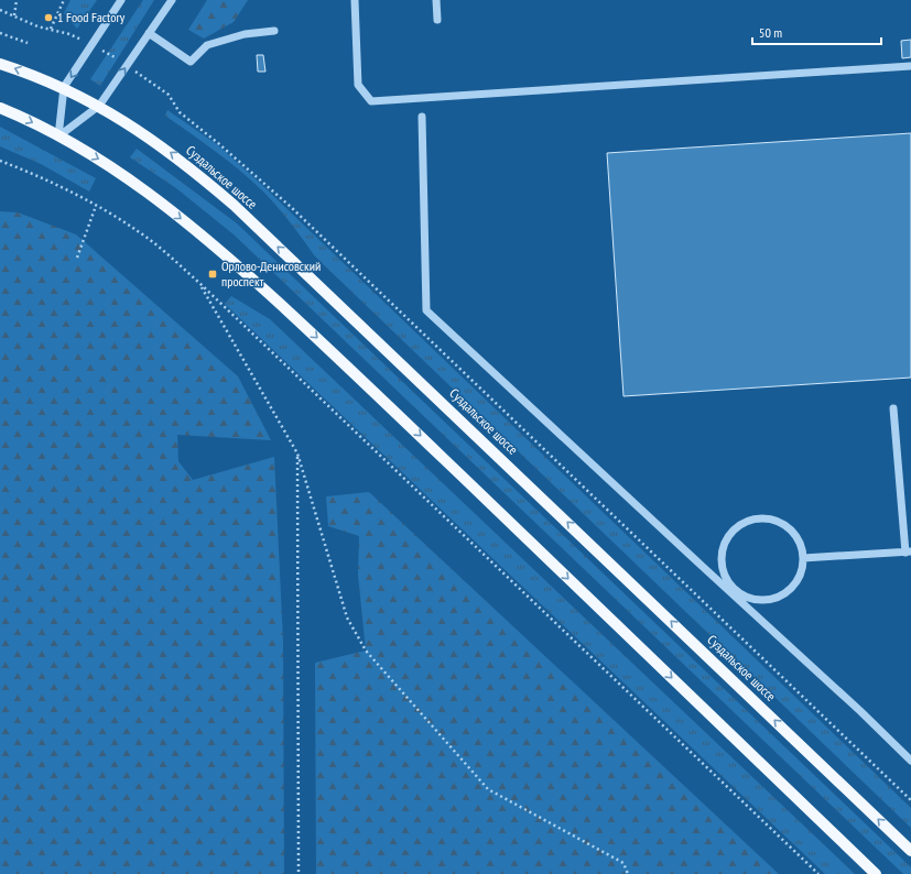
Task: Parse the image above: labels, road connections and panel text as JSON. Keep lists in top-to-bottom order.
{
  "streets": {
    "main road": ["Суздальское шоссе"]
  },
  "places": {
    "other": ["1 Food Factory"],
    "transit": ["Орлово-Денисовский проспект"]
  },
  "scale_bar": "50 m"
}
